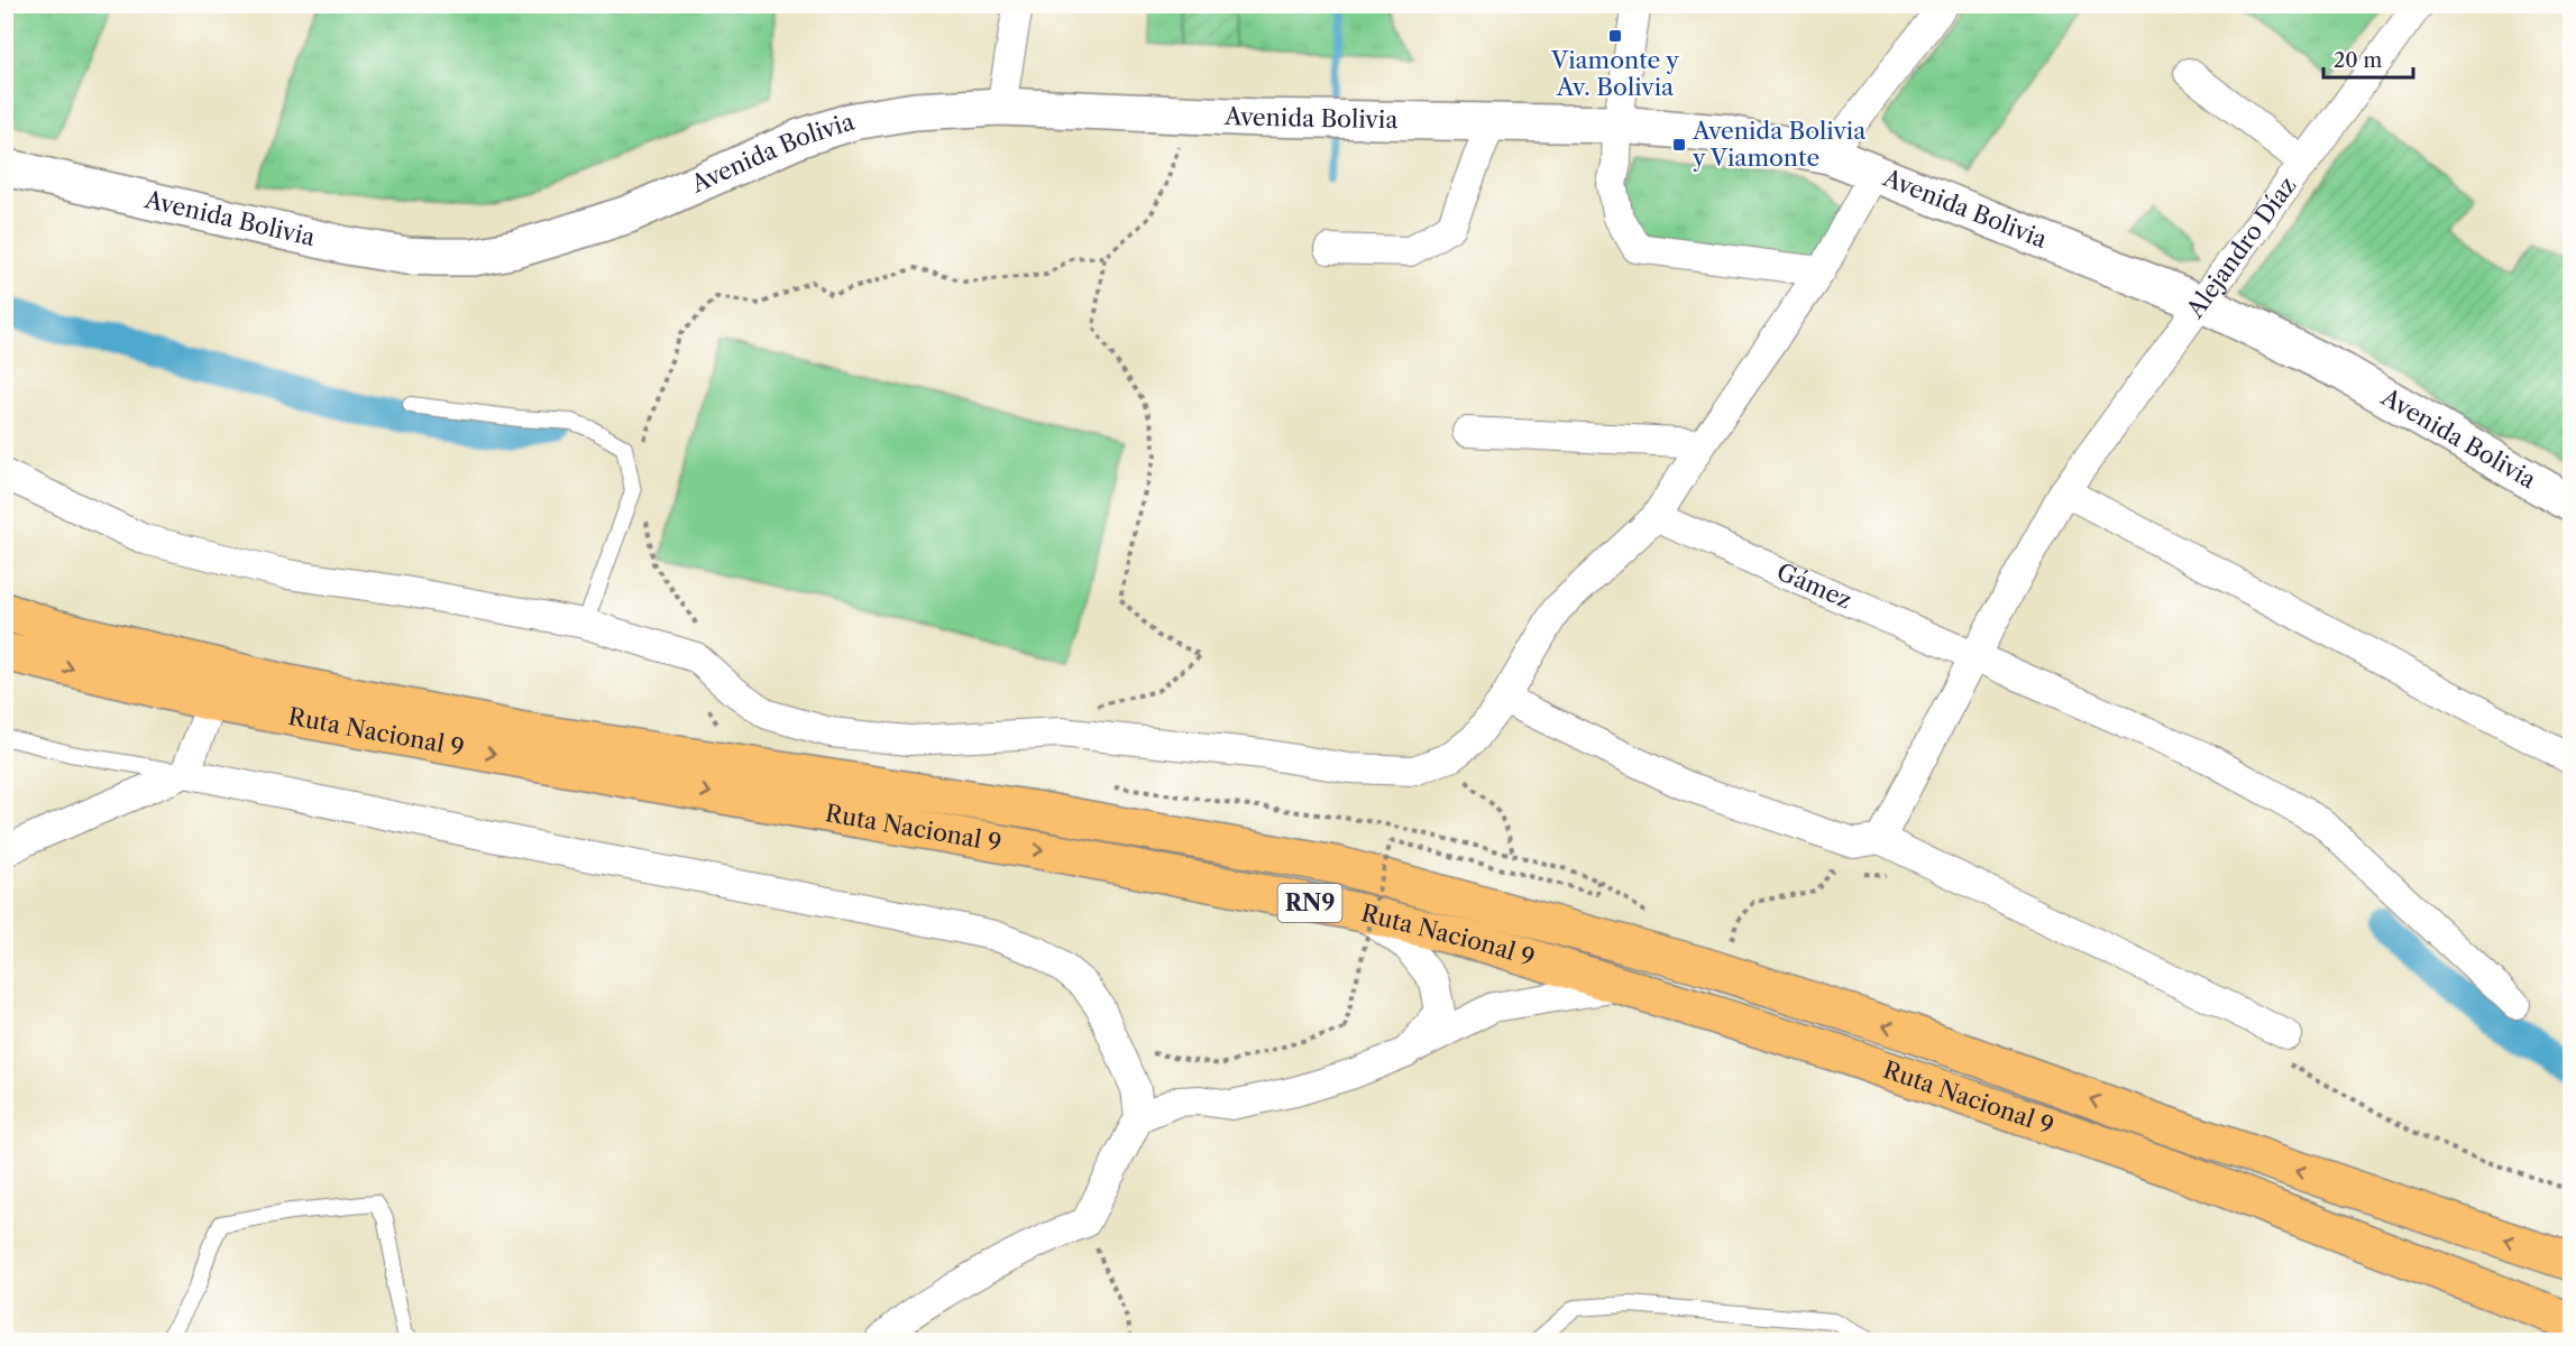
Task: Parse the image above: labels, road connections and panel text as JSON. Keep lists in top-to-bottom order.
{
  "streets": {
    "highway": ["Ruta Nacional 9", "RN9"],
    "street": ["Avenida Bolivia", "Alejandro Díaz", "Gámez"]
  },
  "crossings": [
    ["Avenida Bolivia", "Alejandro Díaz"],
    ["Alejandro Díaz", "Gámez"]
  ],
  "places": {
    "transit": ["Viamonte y Av. Bolivia", "Avenida Bolivia y Viamonte"]
  },
  "scale_bar": "20 m"
}
